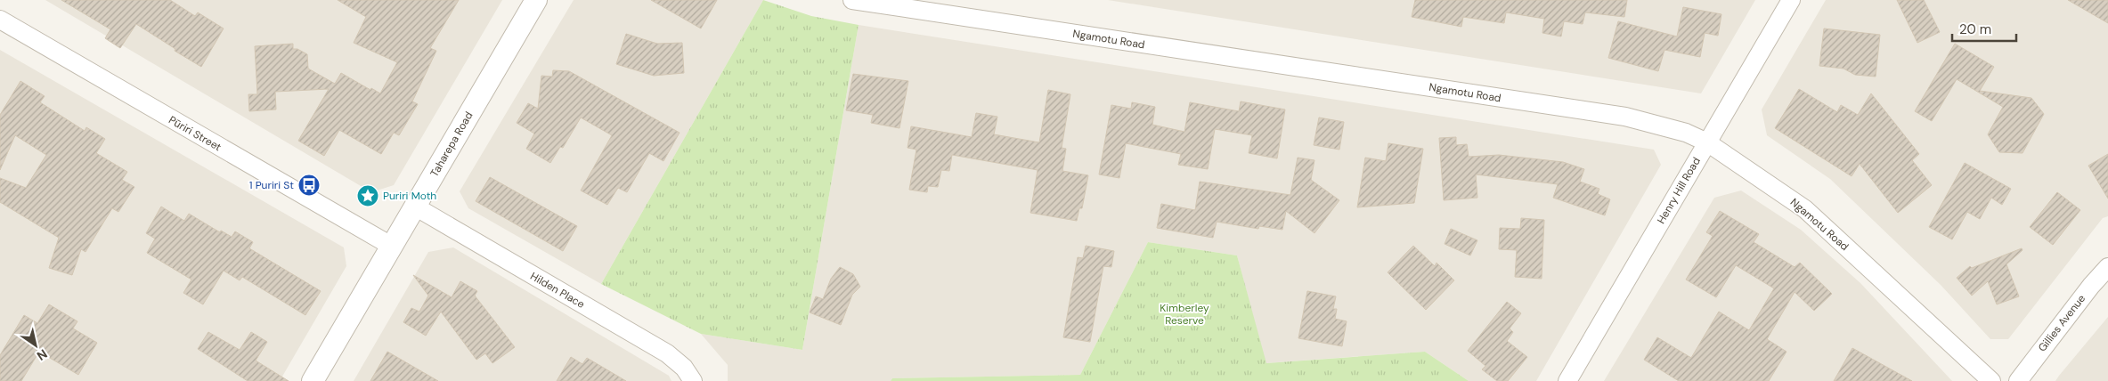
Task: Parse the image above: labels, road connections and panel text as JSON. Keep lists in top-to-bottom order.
{
  "streets": {
    "street": [
      "Ngamotu Road",
      "Pūriri Street",
      "Taharepa Road",
      "Henry Hill Road",
      "Hilden Place",
      "Gillies Avenue"
    ]
  },
  "crossings": [
    ["Ngamotu Road", "Henry Hill Road"],
    ["Pūriri Street", "Taharepa Road"],
    ["Taharepa Road", "Hilden Place"]
  ],
  "parks": ["Kimberley Reserve"],
  "places": {
    "bus stop": ["1 Puriri St"],
    "place": ["Puriri Moth"]
  },
  "scale_bar": "20 m",
  "north": "bottom right"
}
